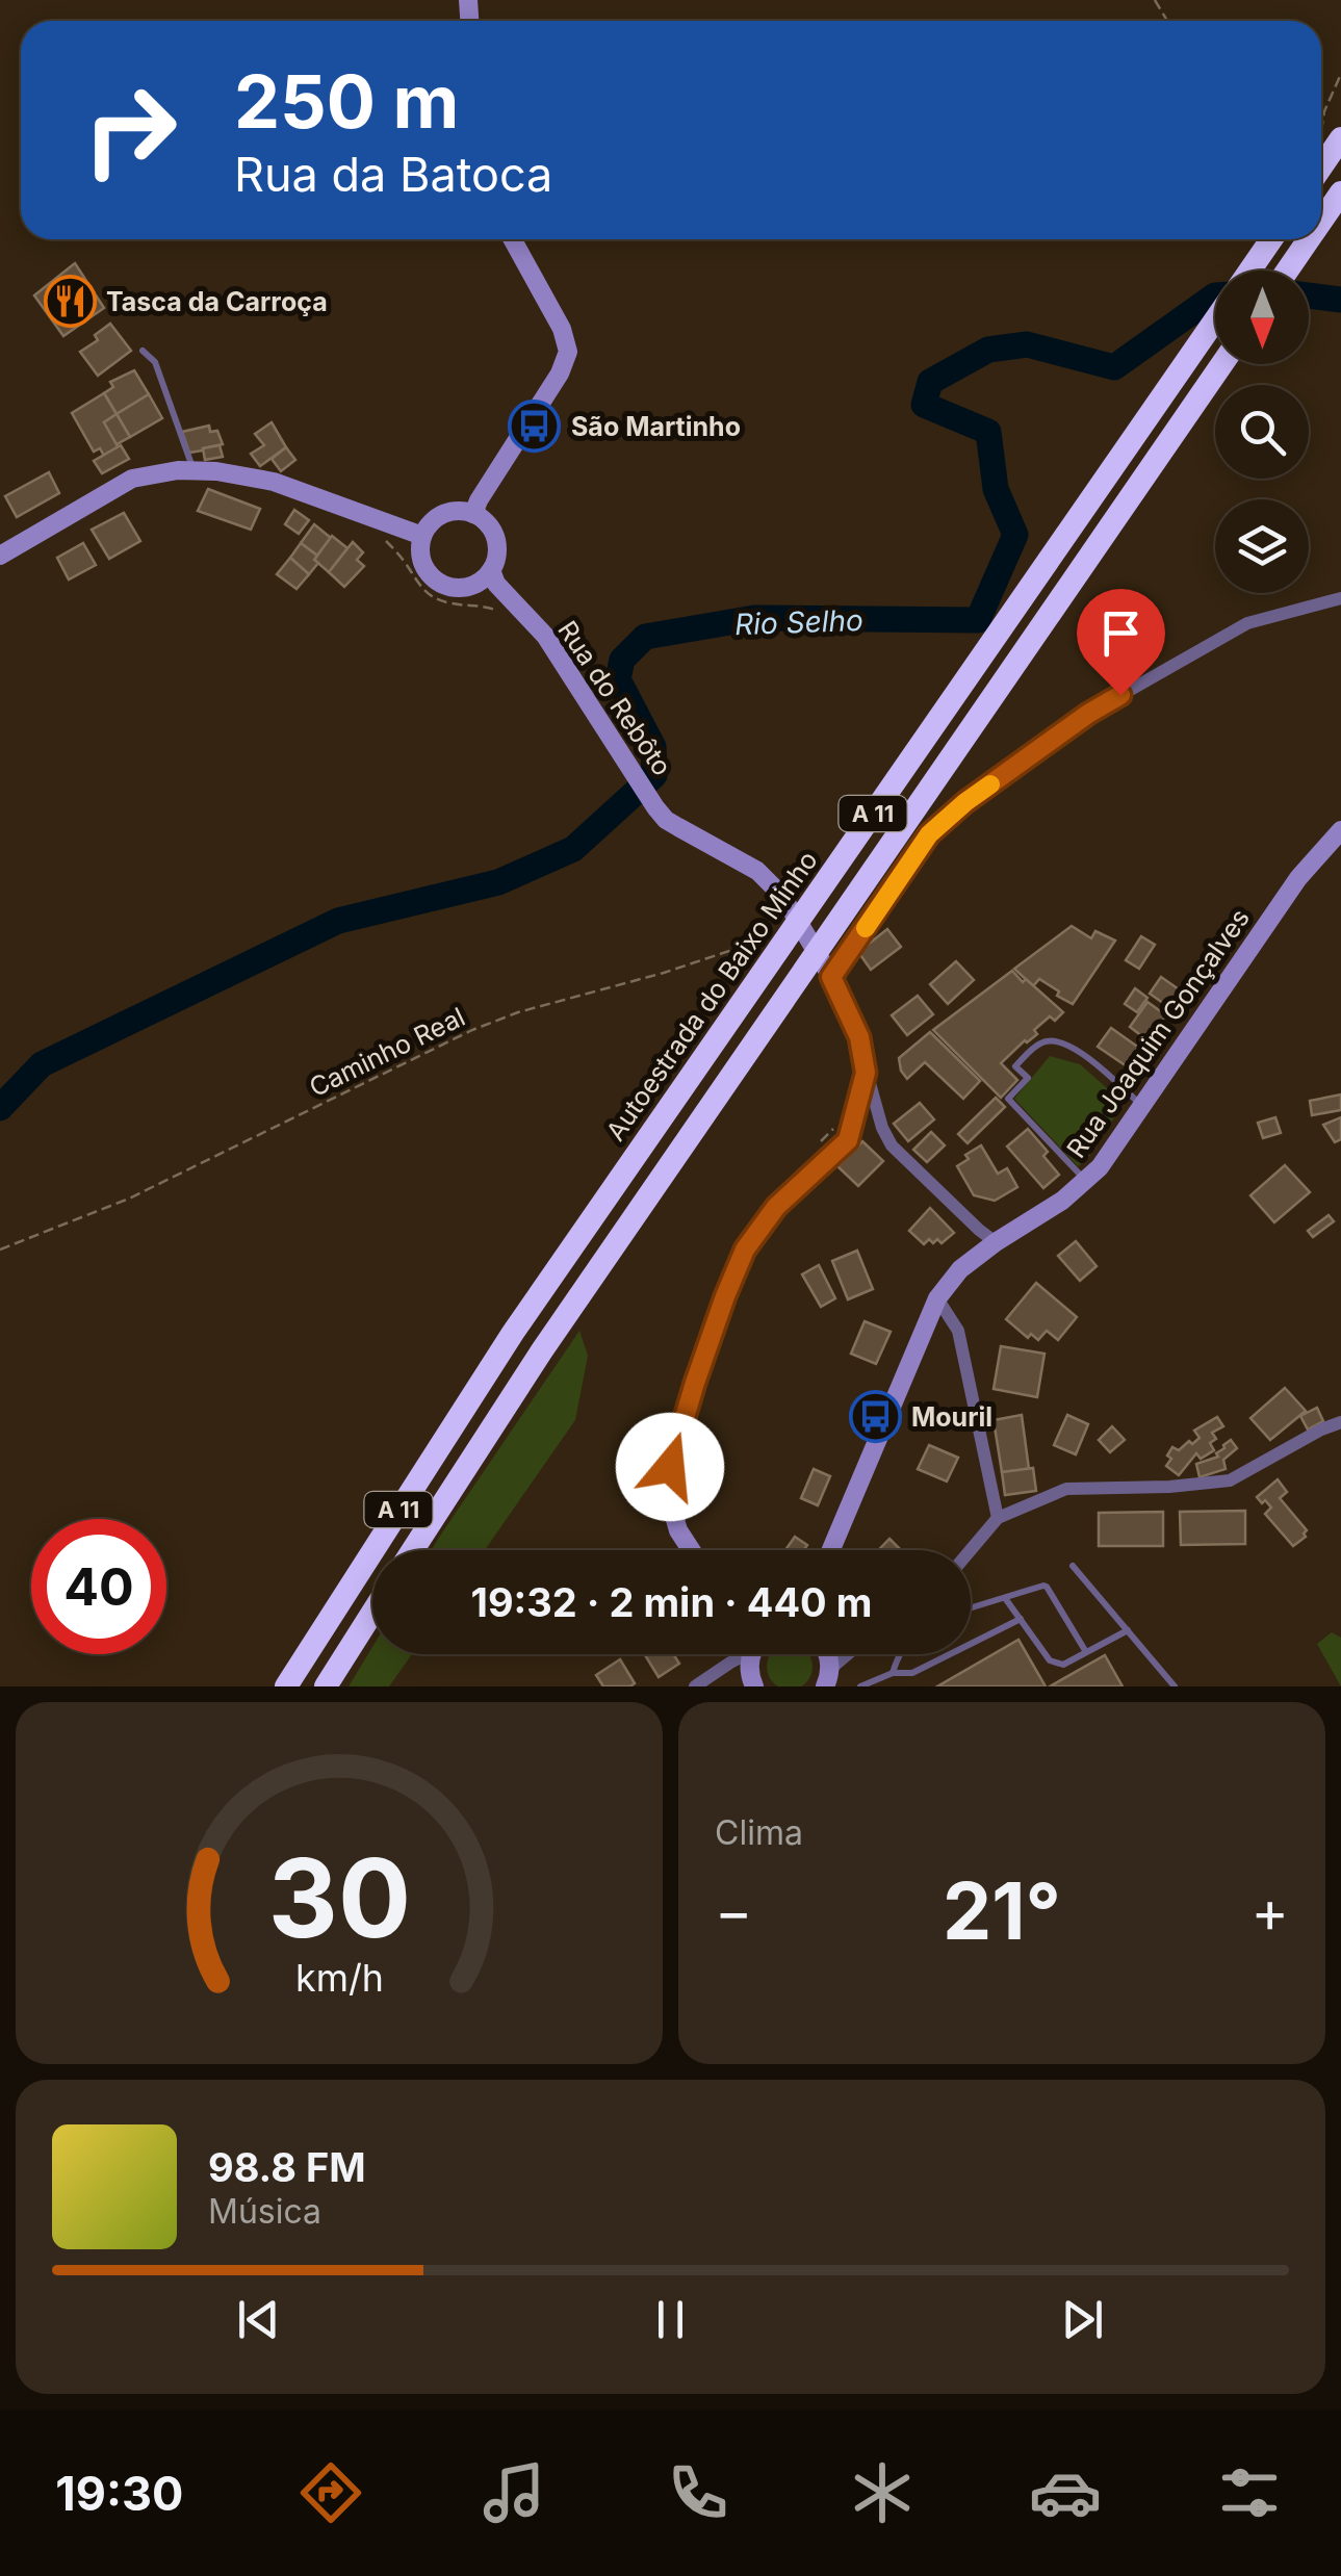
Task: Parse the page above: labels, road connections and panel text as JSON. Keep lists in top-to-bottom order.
{
  "streets": {
    "highway": ["A 11", "Autoestrada do Baixo Minho"],
    "street": ["Rua do Rebôto", "Rua Joaquim Gonçalves"],
    "path": ["Caminho Real"]
  },
  "crossings": [
    ["Rua do Rebôto", "Caminho Real"]
  ],
  "water": ["Rio Selho"],
  "places": {
    "restaurant": ["Tasca da Carroça"],
    "bus stop": ["São Martinho", "Mouril"]
  },
  "north": "bottom",
  "page": {
    "turn": ["250 m", "Rua da Batoca"],
    "limit": "40",
    "trip": "19:32 · 2 min · 440 m",
    "tile": "Clima",
    "heat": ["−", "21°", "+"],
    "song": ["98.8 FM", "Música"],
    "tabs": "19:30",
    "gauge": ["30", "km/h"]
  }
}
